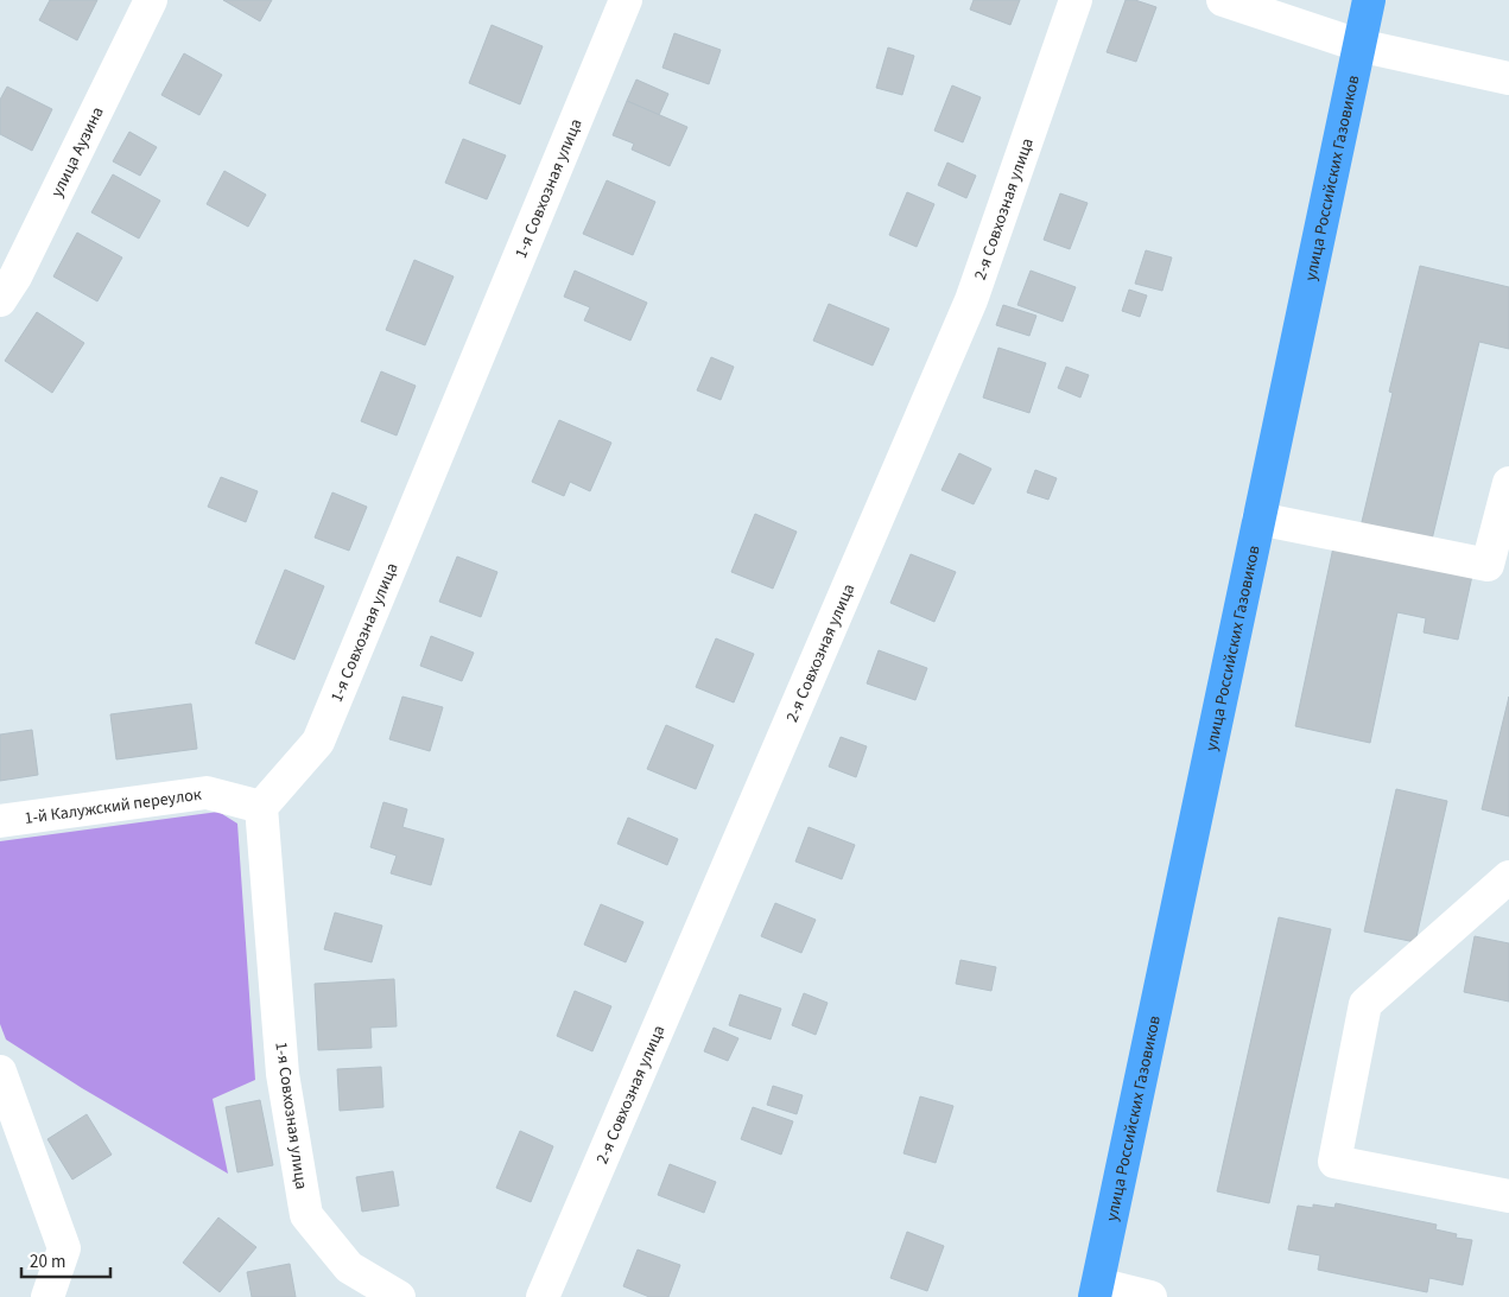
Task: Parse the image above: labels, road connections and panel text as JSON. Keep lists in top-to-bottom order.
{
  "streets": {
    "main road": ["улица Российских Газовиков"],
    "street": [
      "улица Аузина",
      "1-я Совхозная улица",
      "2-я Совхозная улица",
      "1-й Калужский переулок"
    ]
  },
  "crossings": [
    ["1-я Совхозная улица", "1-й Калужский переулок"]
  ],
  "scale_bar": "20 m"
}
